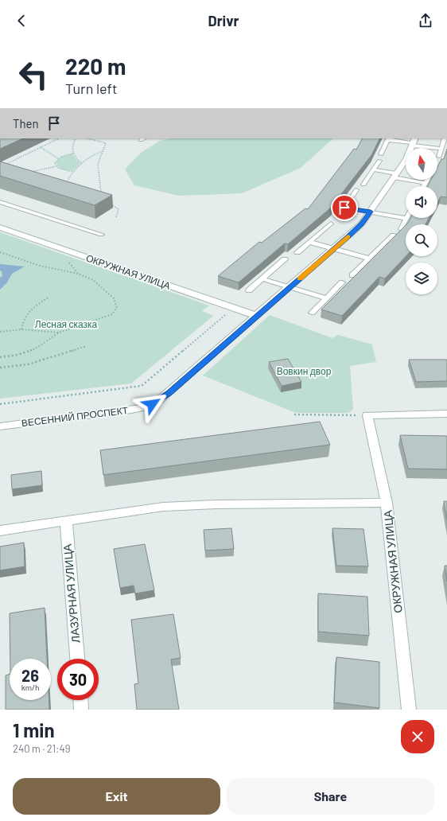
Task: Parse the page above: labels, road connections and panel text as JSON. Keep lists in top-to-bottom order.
{
  "streets": {
    "street": ["ОКРУЖНАЯ УЛИЦА", "ВЕСЕННИЙ ПРОСПЕКТ", "ЛАЗУРНАЯ УЛИЦА"]
  },
  "crossings": [
    ["ОКРУЖНАЯ УЛИЦА", "ВЕСЕННИЙ ПРОСПЕКТ"]
  ],
  "parks": ["Лесная сказка", "Вовкин двор"],
  "north": "top",
  "page": {
    "header": "Drivr",
    "turn": ["220 m", "Turn left"],
    "then": "Then",
    "speed": "26 km/h",
    "limit": "30",
    "heading": ["1 min", "240 m · 21:49"],
    "buttons": ["Exit", "Share"]
  }
}
